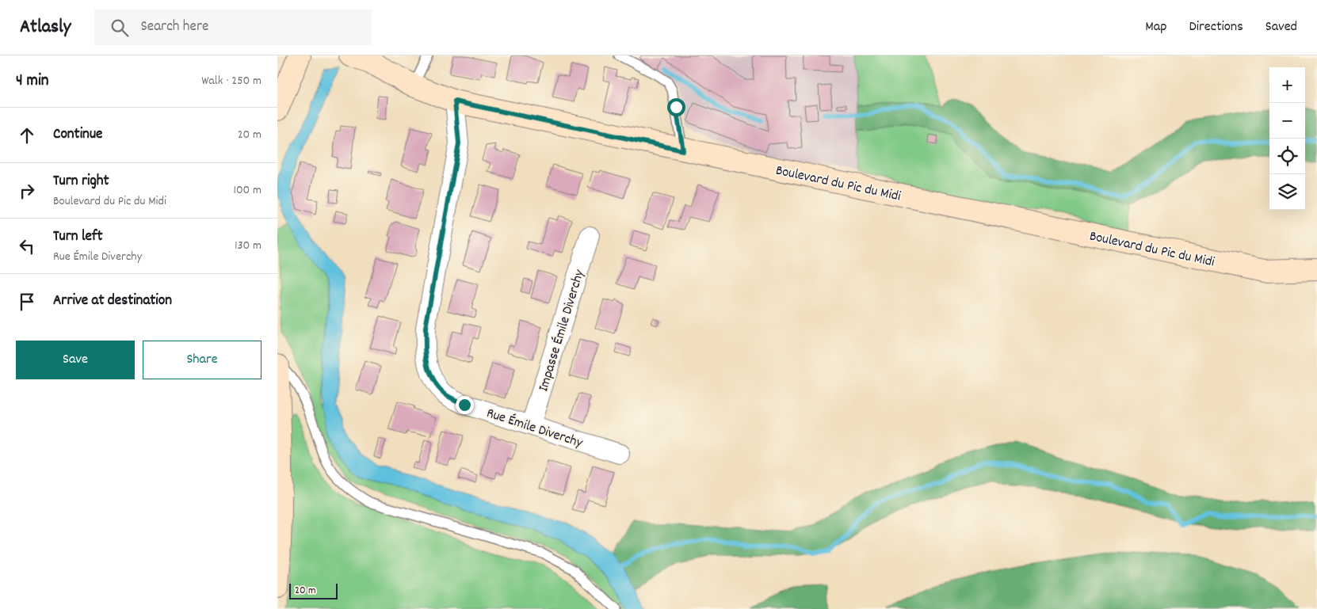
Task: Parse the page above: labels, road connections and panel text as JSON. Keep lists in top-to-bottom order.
{
  "streets": {
    "main road": ["Boulevard du Pic du Midi"],
    "street": ["Impasse Émile Diverchy", "Rue Émile Diverchy"]
  },
  "crossings": [
    ["Boulevard du Pic du Midi", "Rue Émile Diverchy"],
    ["Impasse Émile Diverchy", "Rue Émile Diverchy"]
  ],
  "scale_bar": "20 m",
  "page": {
    "header": "Atlasly",
    "search": "Search here",
    "nav": ["Map", "Directions", "Saved"],
    "heading": ["4 min", "Walk · 250 m"],
    "map_buttons": ["+", "−"],
    "list": [
      ["Continue", "20 m"],
      ["Turn right", "Boulevard du Pic du Midi", "100 m"],
      ["Turn left", "Rue Émile Diverchy", "130 m"],
      "Arrive at destination"
    ],
    "buttons": ["Save", "Share"],
    "scale": "20 m"
  }
}
